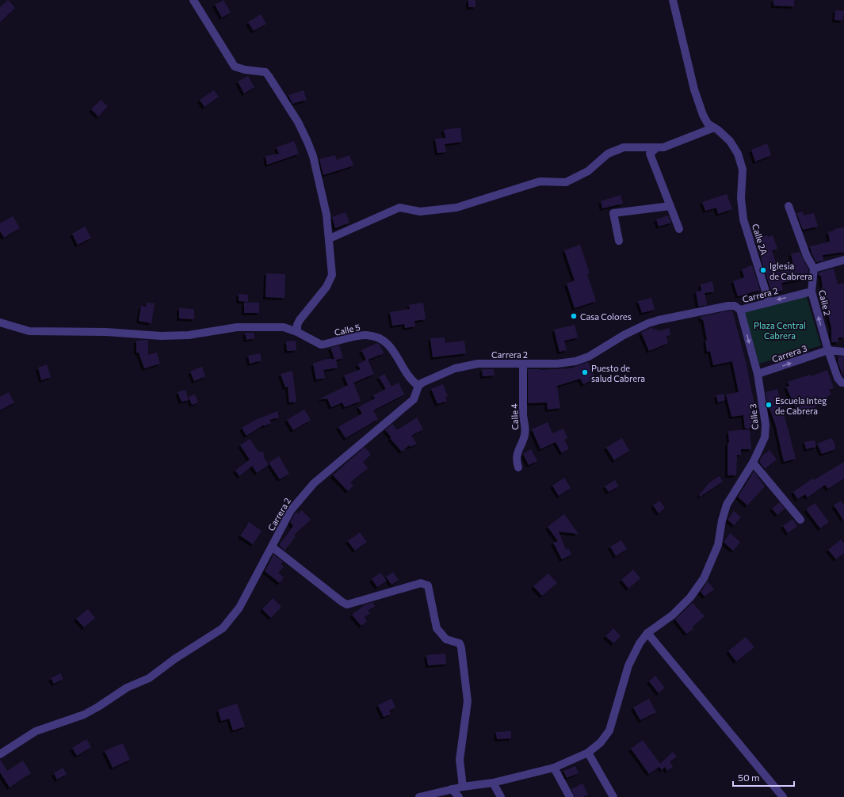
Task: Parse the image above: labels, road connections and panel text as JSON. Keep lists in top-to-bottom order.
{
  "streets": {
    "street": [
      "Calle 2A",
      "Carrera 2",
      "Calle 2",
      "Calle 5",
      "Carrera 3",
      "Calle 4",
      "Calle 3"
    ]
  },
  "crossings": [
    ["Calle 2A", "Carrera 2"],
    ["Carrera 2", "Calle 2"],
    ["Carrera 2", "Calle 5"],
    ["Carrera 2", "Calle 4"],
    ["Carrera 2", "Calle 3"],
    ["Calle 2", "Carrera 3"],
    ["Carrera 3", "Calle 3"]
  ],
  "one_way": ["Calle 2", "Carrera 3"],
  "parks": ["Plaza Central Cabrera"],
  "places": [
    "Iglesia de Cabrera",
    "Casa Colores",
    "Puesto de salud Cabrera",
    "Escuela Integ de Cabrera"
  ],
  "scale_bar": "50 m"
}
